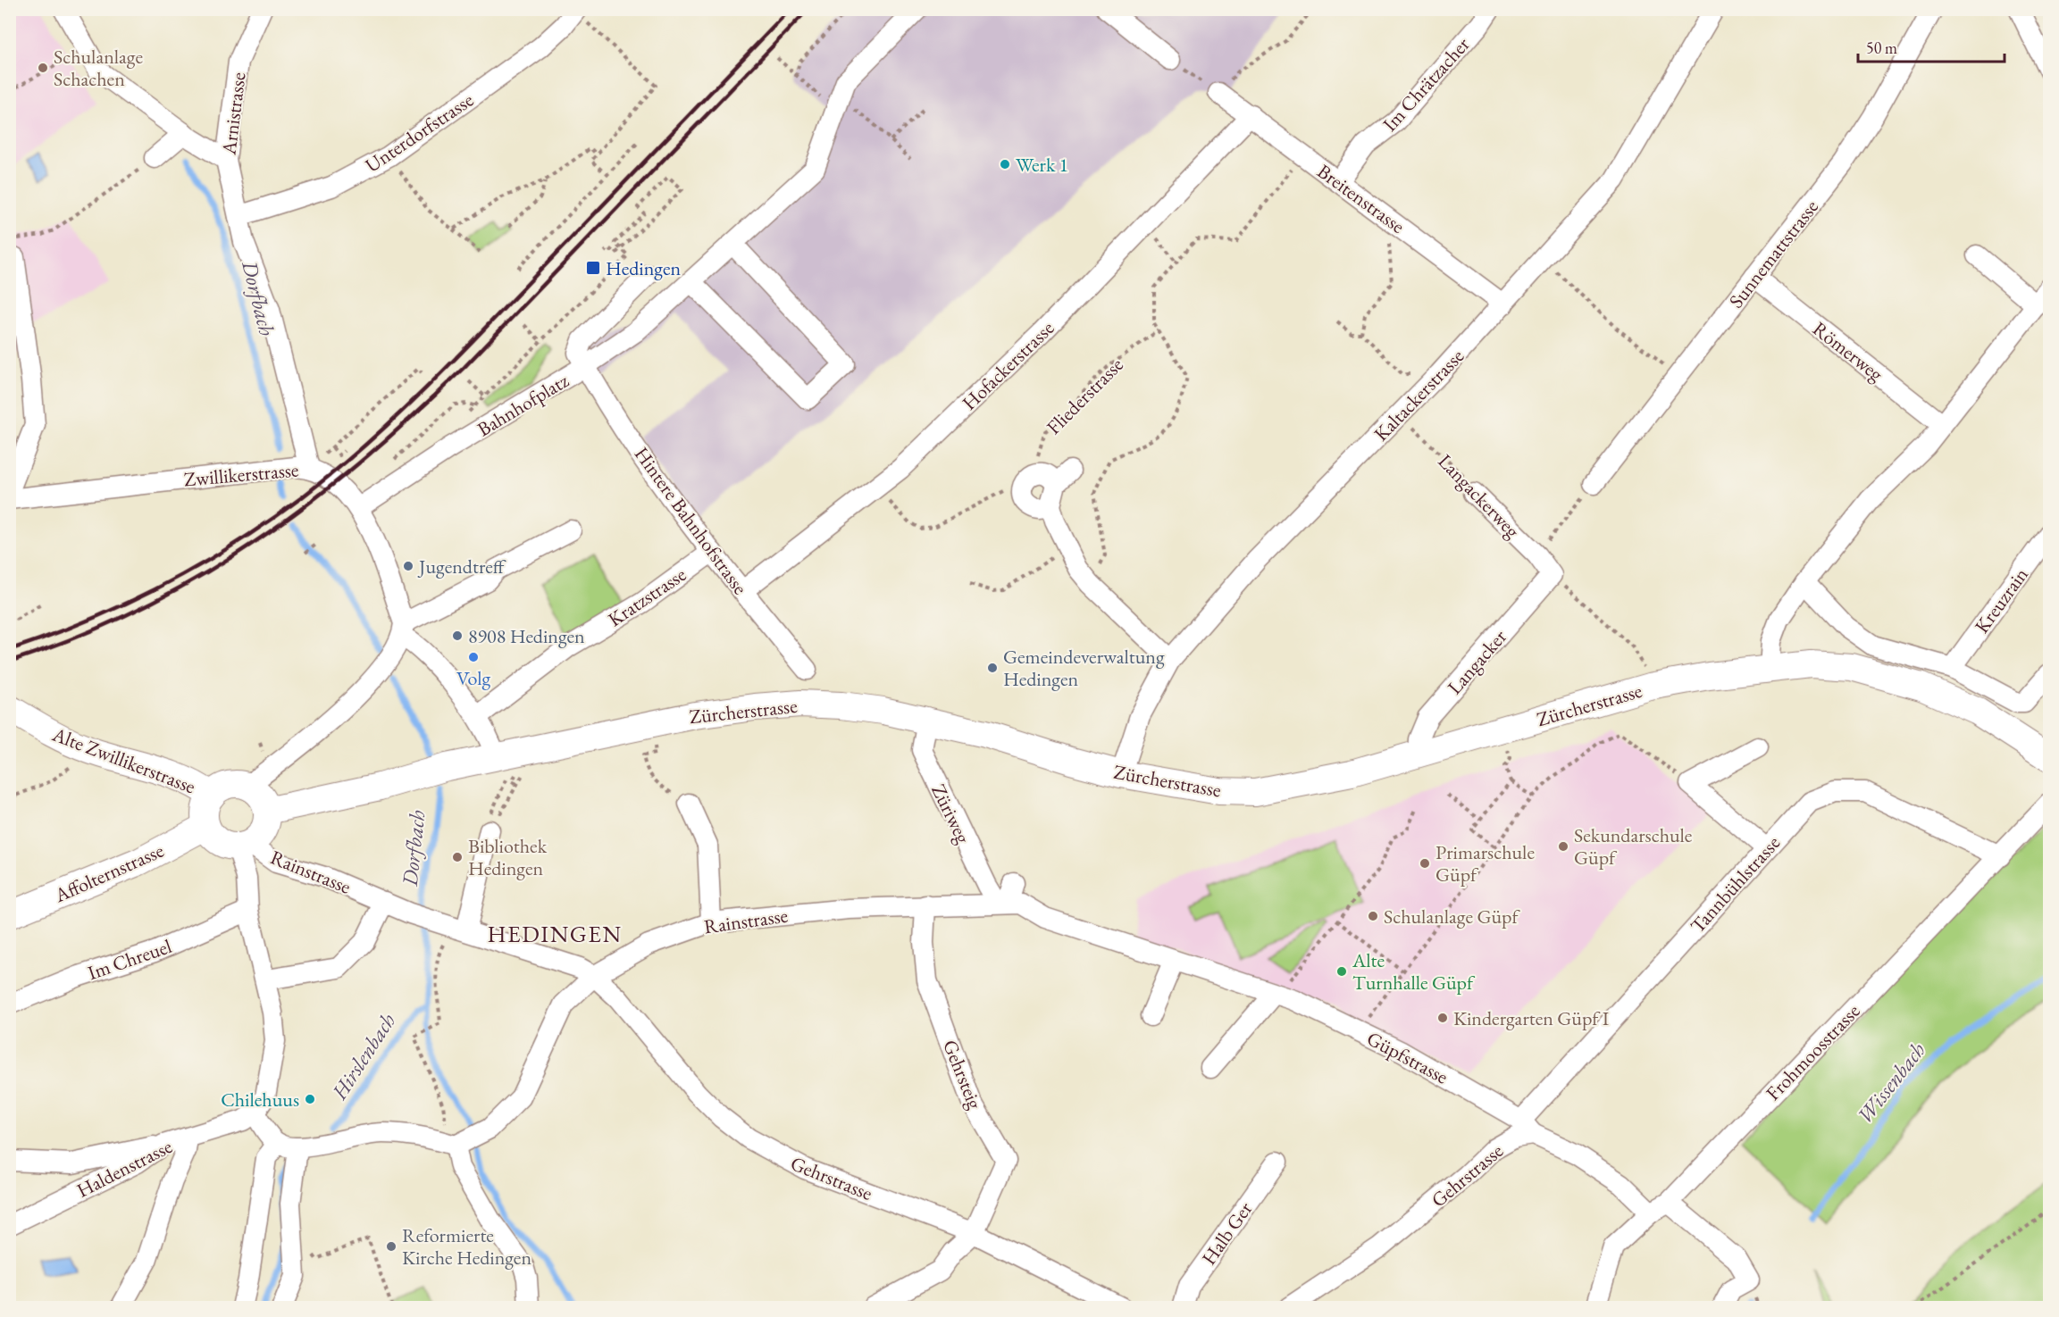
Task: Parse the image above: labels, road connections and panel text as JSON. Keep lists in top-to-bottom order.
{
  "streets": {
    "main road": ["Zürcherstrasse", "Alte Zwillikerstrasse", "Affolternstrasse"],
    "street": [
      "Im Chrätzacher",
      "Arnistrasse",
      "Unterdorfstrasse",
      "Breitenstrasse",
      "Sunnemattstrasse",
      "Römerweg",
      "Hofackerstrasse",
      "Kaltackerstrasse",
      "Bahnhofplatz",
      "Zwillikerstrasse",
      "Langackerweg",
      "Hintere Bahnhofstrasse",
      "Kratzstrasse",
      "Kreuzrain",
      "Langacker",
      "Züriweg",
      "Rainstrasse",
      "Tannbühlstrasse",
      "Im Chreuel",
      "Frohmoosstrasse",
      "Güpfstrasse",
      "Gehrsteig",
      "Haldenstrasse",
      "Gehrstrasse",
      "Halb Ger"
    ],
    "path": ["Fliederstrasse"]
  },
  "crossings": [
    ["Im Chrätzacher", "Breitenstrasse"],
    ["Arnistrasse", "Unterdorfstrasse"],
    ["Arnistrasse", "Zwillikerstrasse"],
    ["Breitenstrasse", "Hofackerstrasse"],
    ["Breitenstrasse", "Kaltackerstrasse"],
    ["Sunnemattstrasse", "Römerweg"],
    ["Hofackerstrasse", "Hintere Bahnhofstrasse"],
    ["Kaltackerstrasse", "Zürcherstrasse"],
    ["Bahnhofplatz", "Zwillikerstrasse"],
    ["Bahnhofplatz", "Hintere Bahnhofstrasse"],
    ["Langackerweg", "Langacker"],
    ["Hintere Bahnhofstrasse", "Kratzstrasse"],
    ["Langacker", "Zürcherstrasse"],
    ["Zürcherstrasse", "Alte Zwillikerstrasse"],
    ["Zürcherstrasse", "Züriweg"],
    ["Zürcherstrasse", "Rainstrasse"],
    ["Zürcherstrasse", "Affolternstrasse"],
    ["Alte Zwillikerstrasse", "Rainstrasse"],
    ["Alte Zwillikerstrasse", "Affolternstrasse"],
    ["Züriweg", "Rainstrasse"],
    ["Züriweg", "Güpfstrasse"],
    ["Rainstrasse", "Affolternstrasse"],
    ["Rainstrasse", "Güpfstrasse"],
    ["Rainstrasse", "Gehrsteig"],
    ["Rainstrasse", "Gehrstrasse"],
    ["Tannbühlstrasse", "Frohmoosstrasse"],
    ["Tannbühlstrasse", "Güpfstrasse"],
    ["Tannbühlstrasse", "Gehrstrasse"],
    ["Güpfstrasse", "Gehrstrasse"],
    ["Gehrsteig", "Gehrstrasse"]
  ],
  "districts": ["HEDINGEN"],
  "water": ["Dorfbach", "Hirslenbach", "Wissenbach"],
  "places": {
    "other": [
      "Schulanlage Schachen",
      "Werk 1",
      "Jugendtreff",
      "8908 Hedingen",
      "Volg",
      "Gemeindeverwaltung Hedingen",
      "Sekundarschule Güpf",
      "Bibliothek Hedingen",
      "Primarschule Güpf",
      "Schulanlage Güpf",
      "Alte Turnhalle Güpf",
      "Kindergarten Güpf I",
      "Chilehuus",
      "Reformierte Kirche Hedingen"
    ],
    "transit": ["Hedingen"]
  },
  "scale_bar": "50 m"
}
